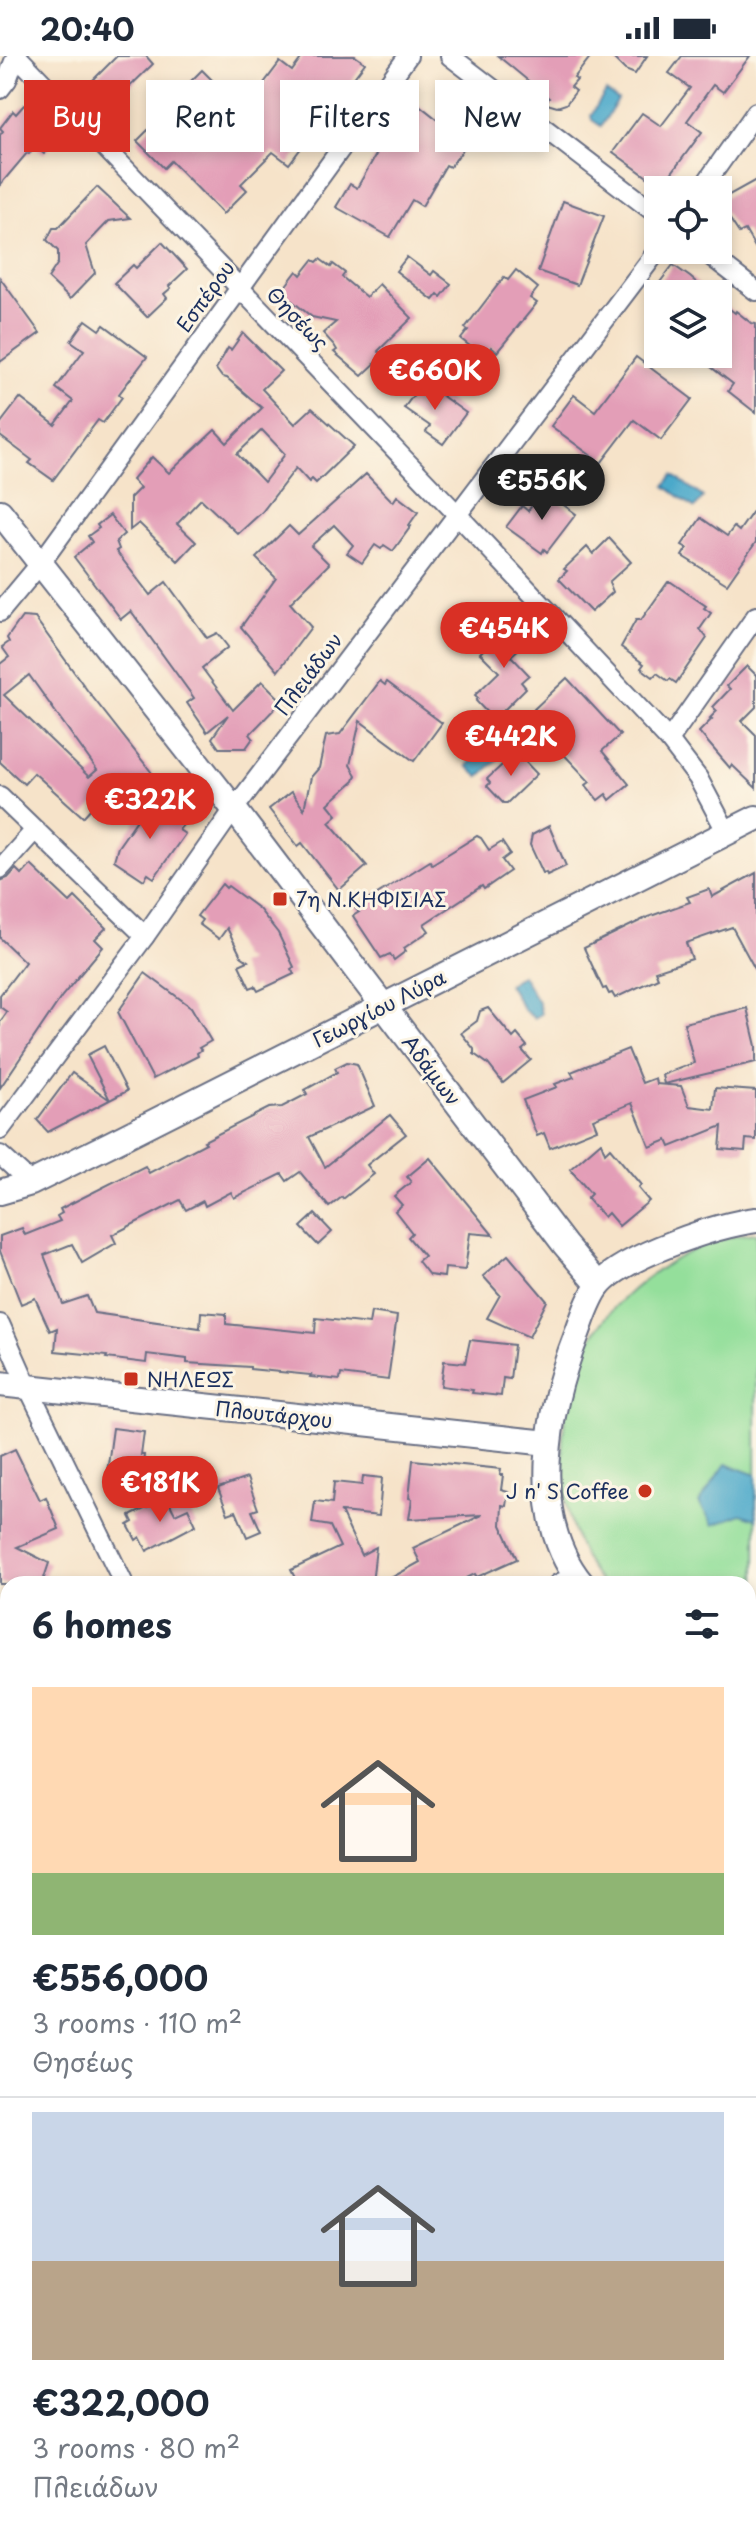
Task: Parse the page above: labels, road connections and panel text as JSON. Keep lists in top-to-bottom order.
{
  "streets": {
    "street": [
      "Εσπέρου",
      "Θησέως",
      "Πλειάδων",
      "Γεωργίου Λύρα",
      "Αδάμων",
      "Πλουτάρχου"
    ]
  },
  "crossings": [
    ["Εσπέρου", "Θησέως"],
    ["Εσπέρου", "Αδάμων"],
    ["Θησέως", "Πλειάδων"],
    ["Θησέως", "Γεωργίου Λύρα"],
    ["Πλειάδων", "Αδάμων"],
    ["Γεωργίου Λύρα", "Αδάμων"]
  ],
  "places": {
    "transit": ["7η Ν.ΚΗΦΙΣΙΑΣ", "ΝΗΛΕΩΣ"],
    "other": ["J n' S Coffee"]
  },
  "page": {
    "status": "20:40",
    "chip": [
      "Buy",
      "Rent",
      "Filters",
      "New"
    ],
    "price": [
      "€660K",
      "€556K",
      "€454K",
      "€442K",
      "€322K",
      "€181K"
    ],
    "heading": "6 homes",
    "list": [
      {
        "name": "€556,000",
        "note": "3 rooms · 110 m² · Θησέως"
      },
      {
        "name": "€322,000",
        "note": "3 rooms · 80 m² · Πλειάδων"
      }
    ]
  }
}
